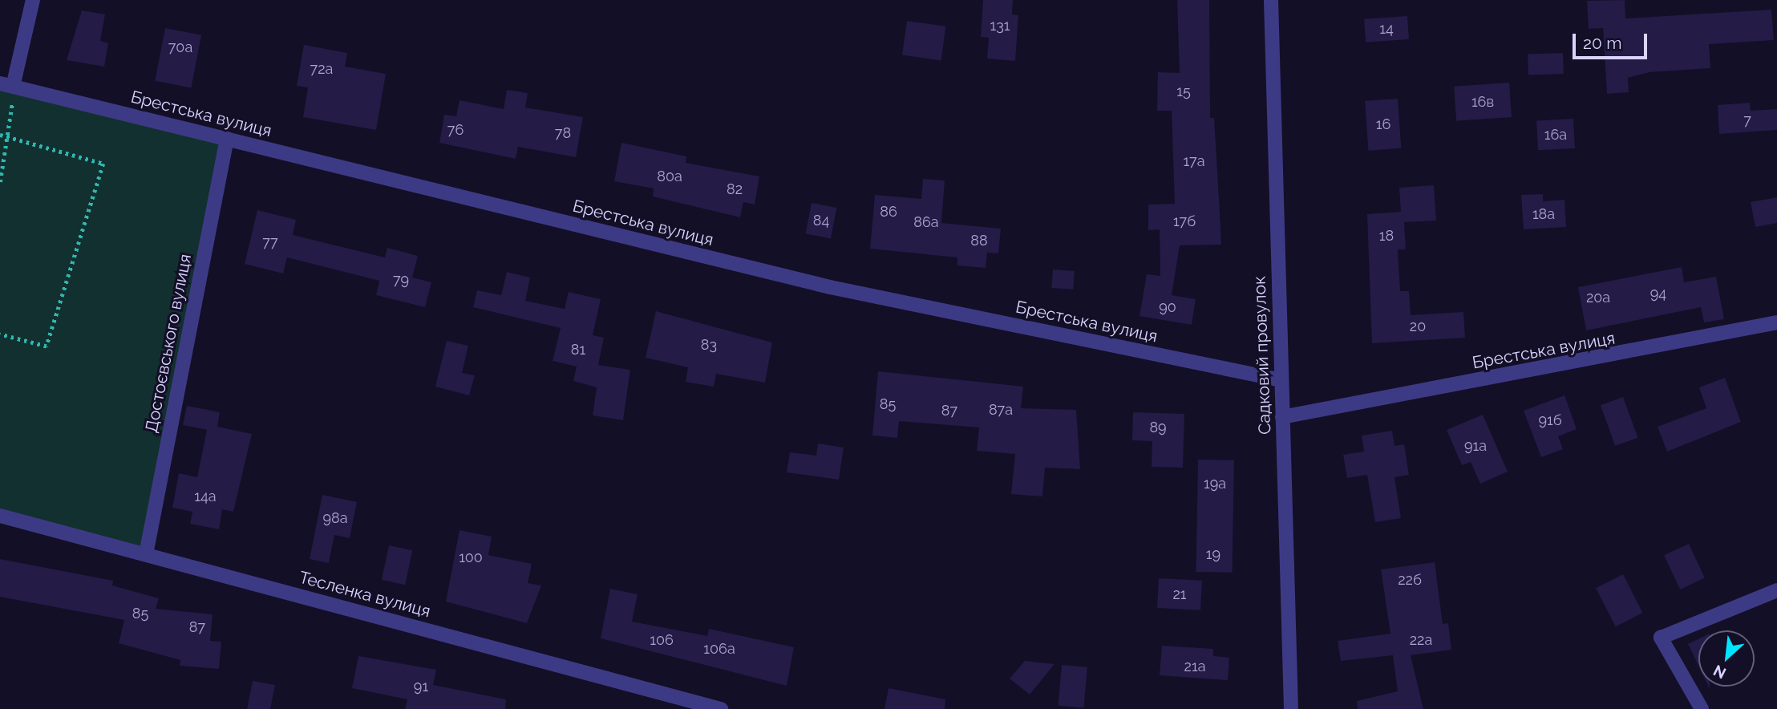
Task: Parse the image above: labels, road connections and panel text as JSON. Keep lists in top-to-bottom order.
{
  "streets": {
    "street": [
      "Брестська вулиця",
      "Достоєвського вулиця",
      "Садковий провулок",
      "Тесленка вулиця"
    ]
  },
  "crossings": [
    ["Брестська вулиця", "Достоєвського вулиця"],
    ["Брестська вулиця", "Садковий провулок"],
    ["Достоєвського вулиця", "Тесленка вулиця"]
  ],
  "house_numbers": [
    "131",
    "14",
    "70а",
    "72а",
    "15",
    "16в",
    "7",
    "16",
    "76",
    "78",
    "16а",
    "17а",
    "80а",
    "82",
    "86",
    "18а",
    "84",
    "17б",
    "86а",
    "18",
    "88",
    "77",
    "79",
    "94",
    "20а",
    "90",
    "20",
    "83",
    "81",
    "85",
    "87а",
    "87",
    "91б",
    "89",
    "91а",
    "19а",
    "14а",
    "98а",
    "19",
    "100",
    "22б",
    "21",
    "85",
    "87",
    "106",
    "22а",
    "106а",
    "21а",
    "91"
  ],
  "scale_bar": "20 m",
  "north": "bottom left"
}
